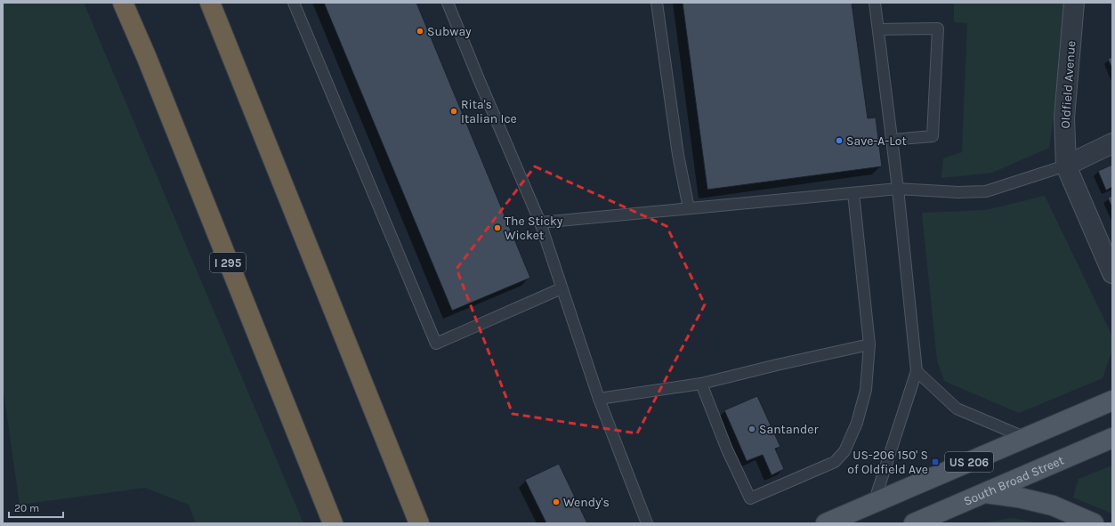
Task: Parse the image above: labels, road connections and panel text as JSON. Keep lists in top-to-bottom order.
{
  "streets": {
    "highway": ["I 295"],
    "main road": ["US 206", "South Broad Street"],
    "street": ["Oldfield Avenue"]
  },
  "places": {
    "other": [
      "Subway",
      "Rita's Italian Ice",
      "Save-A-Lot",
      "The Sticky Wicket",
      "Santander",
      "Wendy's"
    ],
    "transit": ["US-206 150' S of Oldfield Ave"]
  },
  "scale_bar": "20 m"
}
